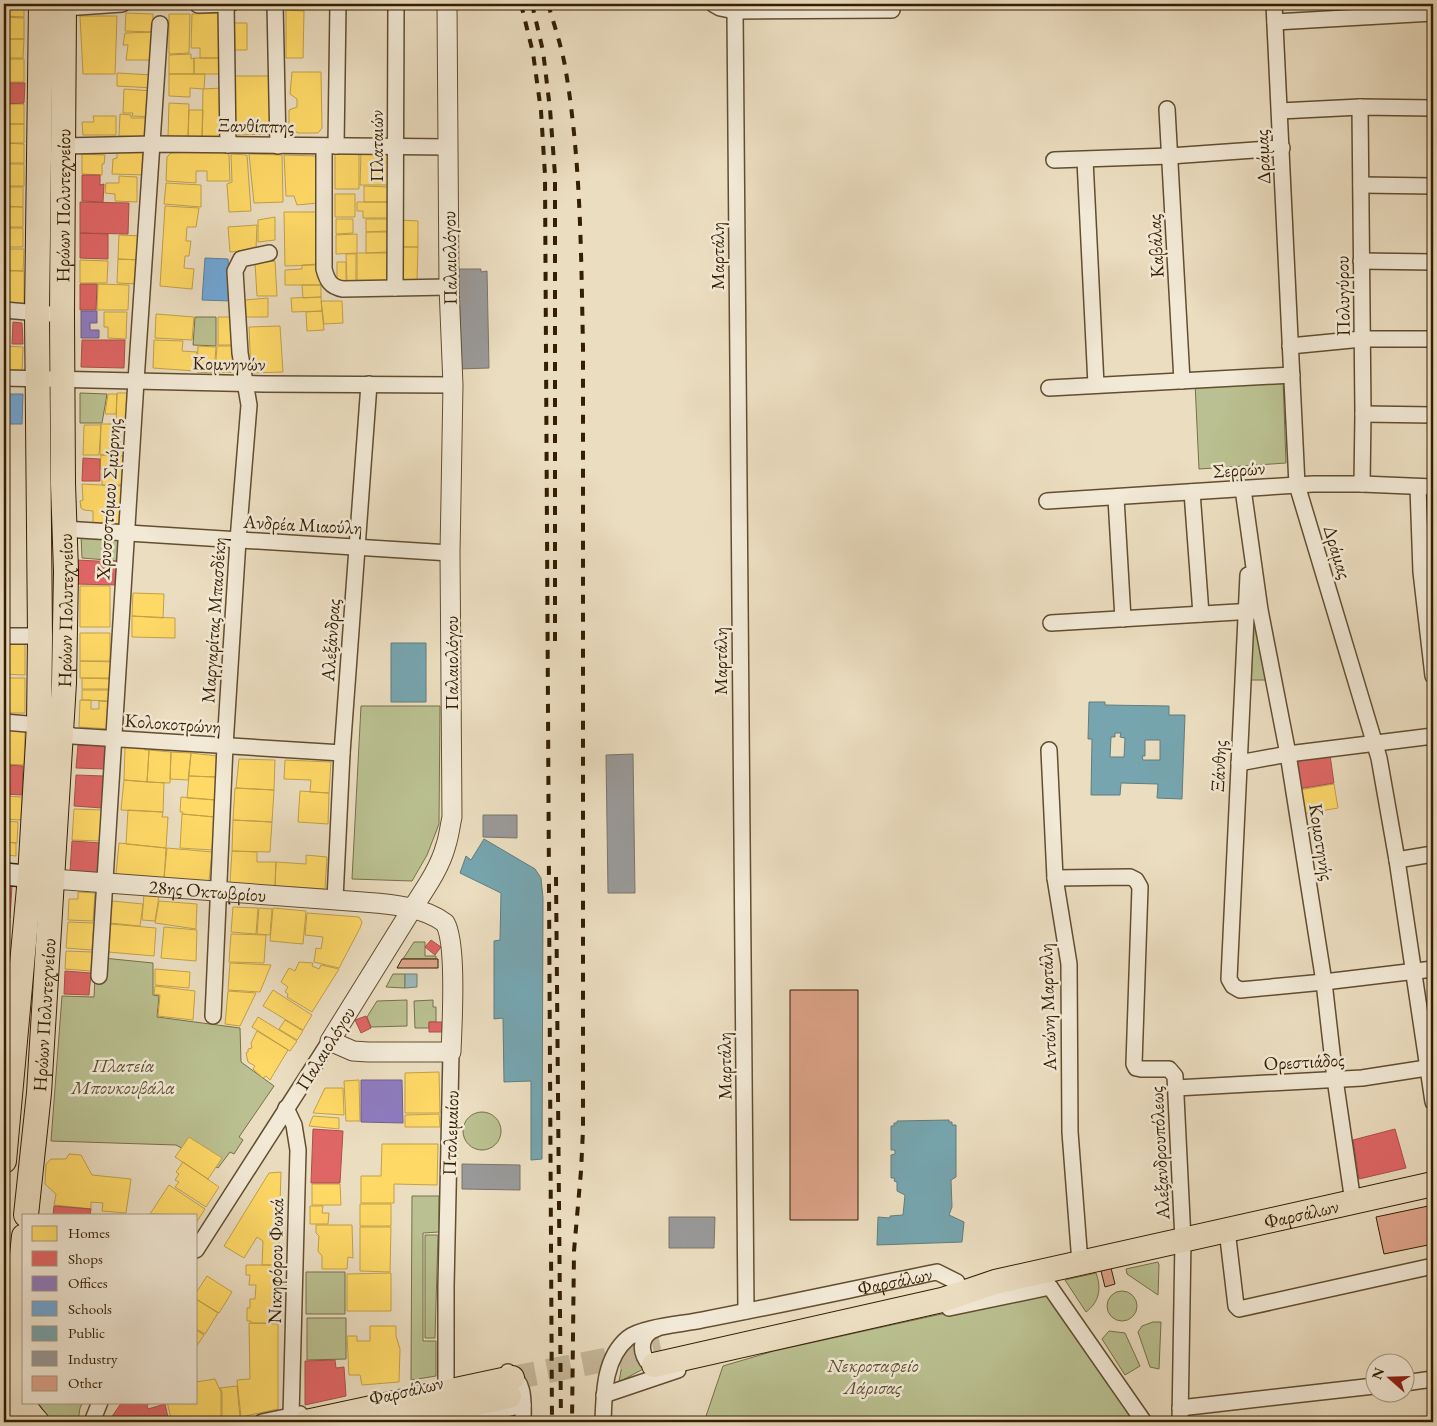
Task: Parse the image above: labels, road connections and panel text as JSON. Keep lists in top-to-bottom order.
{
  "streets": {
    "main road": ["Ηρώων Πολυτεχνείου", "28ης Οκτωβρίου", "Φαρσάλων"],
    "street": [
      "Ξανθίππης",
      "Πλαταιών",
      "Δράμας",
      "Καβάλας",
      "Μαρτάλη",
      "Παλαιολόγου",
      "Πολυγύρου",
      "Κομνηνών",
      "Σερρών",
      "Χρυσοστόμου Σμύρνης",
      "Ανδρέα Μιαούλη",
      "Μαργαρίτας Μπασδέκη",
      "Αλεξάνδρας",
      "Κολοκοτρώνη",
      "Ξάνθης",
      "Κομοτηνής",
      "Αντώνη Μαρτάλη",
      "Ορεστιάδος",
      "Πτολεμαίου",
      "Αλεξανδρουπόλεως",
      "Νικηφόρου Φωκά"
    ]
  },
  "crossings": [
    ["Ξανθίππης", "Πλαταιών"],
    ["Ξανθίππης", "Ηρώων Πολυτεχνείου"],
    ["Ξανθίππης", "Παλαιολόγου"],
    ["Ξανθίππης", "Χρυσοστόμου Σμύρνης"],
    ["Δράμας", "Σερρών"],
    ["Δράμας", "Ορεστιάδος"],
    ["Ηρώων Πολυτεχνείου", "Κομνηνών"],
    ["Ηρώων Πολυτεχνείου", "Ανδρέα Μιαούλη"],
    ["Ηρώων Πολυτεχνείου", "Κολοκοτρώνη"],
    ["Ηρώων Πολυτεχνείου", "28ης Οκτωβρίου"],
    ["Μαρτάλη", "Φαρσάλων"],
    ["Παλαιολόγου", "Κομνηνών"],
    ["Παλαιολόγου", "Ανδρέα Μιαούλη"],
    ["Παλαιολόγου", "28ης Οκτωβρίου"],
    ["Παλαιολόγου", "Πτολεμαίου"],
    ["Παλαιολόγου", "Νικηφόρου Φωκά"],
    ["Πολυγύρου", "Σερρών"],
    ["Κομνηνών", "Χρυσοστόμου Σμύρνης"],
    ["Κομνηνών", "Μαργαρίτας Μπασδέκη"],
    ["Κομνηνών", "Αλεξάνδρας"],
    ["Σερρών", "Κομοτηνής"],
    ["Χρυσοστόμου Σμύρνης", "Ανδρέα Μιαούλη"],
    ["Χρυσοστόμου Σμύρνης", "Κολοκοτρώνη"],
    ["Χρυσοστόμου Σμύρνης", "28ης Οκτωβρίου"],
    ["Ανδρέα Μιαούλη", "Μαργαρίτας Μπασδέκη"],
    ["Ανδρέα Μιαούλη", "Αλεξάνδρας"],
    ["Μαργαρίτας Μπασδέκη", "Κολοκοτρώνη"],
    ["Μαργαρίτας Μπασδέκη", "28ης Οκτωβρίου"],
    ["Αλεξάνδρας", "Κολοκοτρώνη"],
    ["Αλεξάνδρας", "28ης Οκτωβρίου"],
    ["Ξάνθης", "Κομοτηνής"],
    ["Κομοτηνής", "Ορεστιάδος"],
    ["Κομοτηνής", "Φαρσάλων"],
    ["28ης Οκτωβρίου", "Πτολεμαίου"],
    ["Αντώνη Μαρτάλη", "Αλεξανδρουπόλεως"],
    ["Αντώνη Μαρτάλη", "Φαρσάλων"],
    ["Ορεστιάδος", "Αλεξανδρουπόλεως"],
    ["Πτολεμαίου", "Φαρσάλων"],
    ["Αλεξανδρουπόλεως", "Φαρσάλων"],
    ["Φαρσάλων", "Νικηφόρου Φωκά"]
  ],
  "parks": ["Πλατεία Μπουκουβάλα", "Νεκροταφείο Λάρισας"],
  "legend": [
    "Homes",
    "Shops",
    "Offices",
    "Schools",
    "Public",
    "Industry",
    "Other"
  ],
  "north": "left"
}
